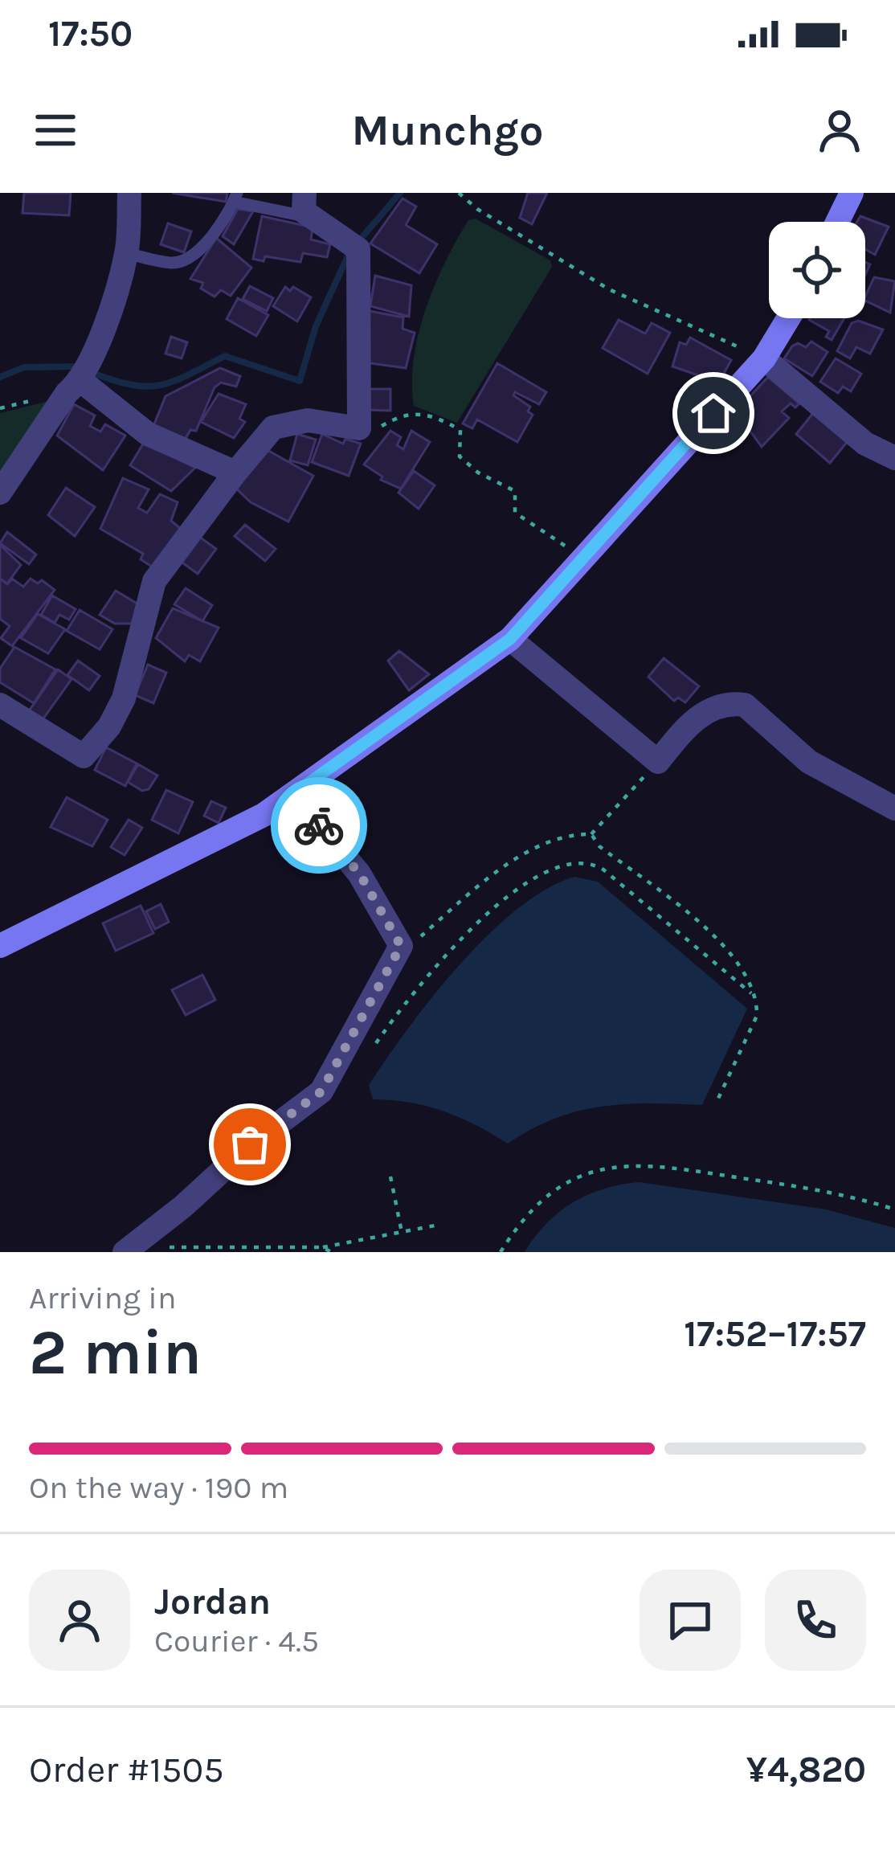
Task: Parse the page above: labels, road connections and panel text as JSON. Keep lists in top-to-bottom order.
{
  "page": {
    "status": "17:50",
    "header": "Munchgo",
    "heading": ["2 min", "Arriving in", "17:52–17:57"],
    "panel": [
      "Jordan",
      "Courier · 4.5",
      "Order #1505",
      "¥4,820"
    ],
    "bar": "On the way · 190 m"
  }
}
